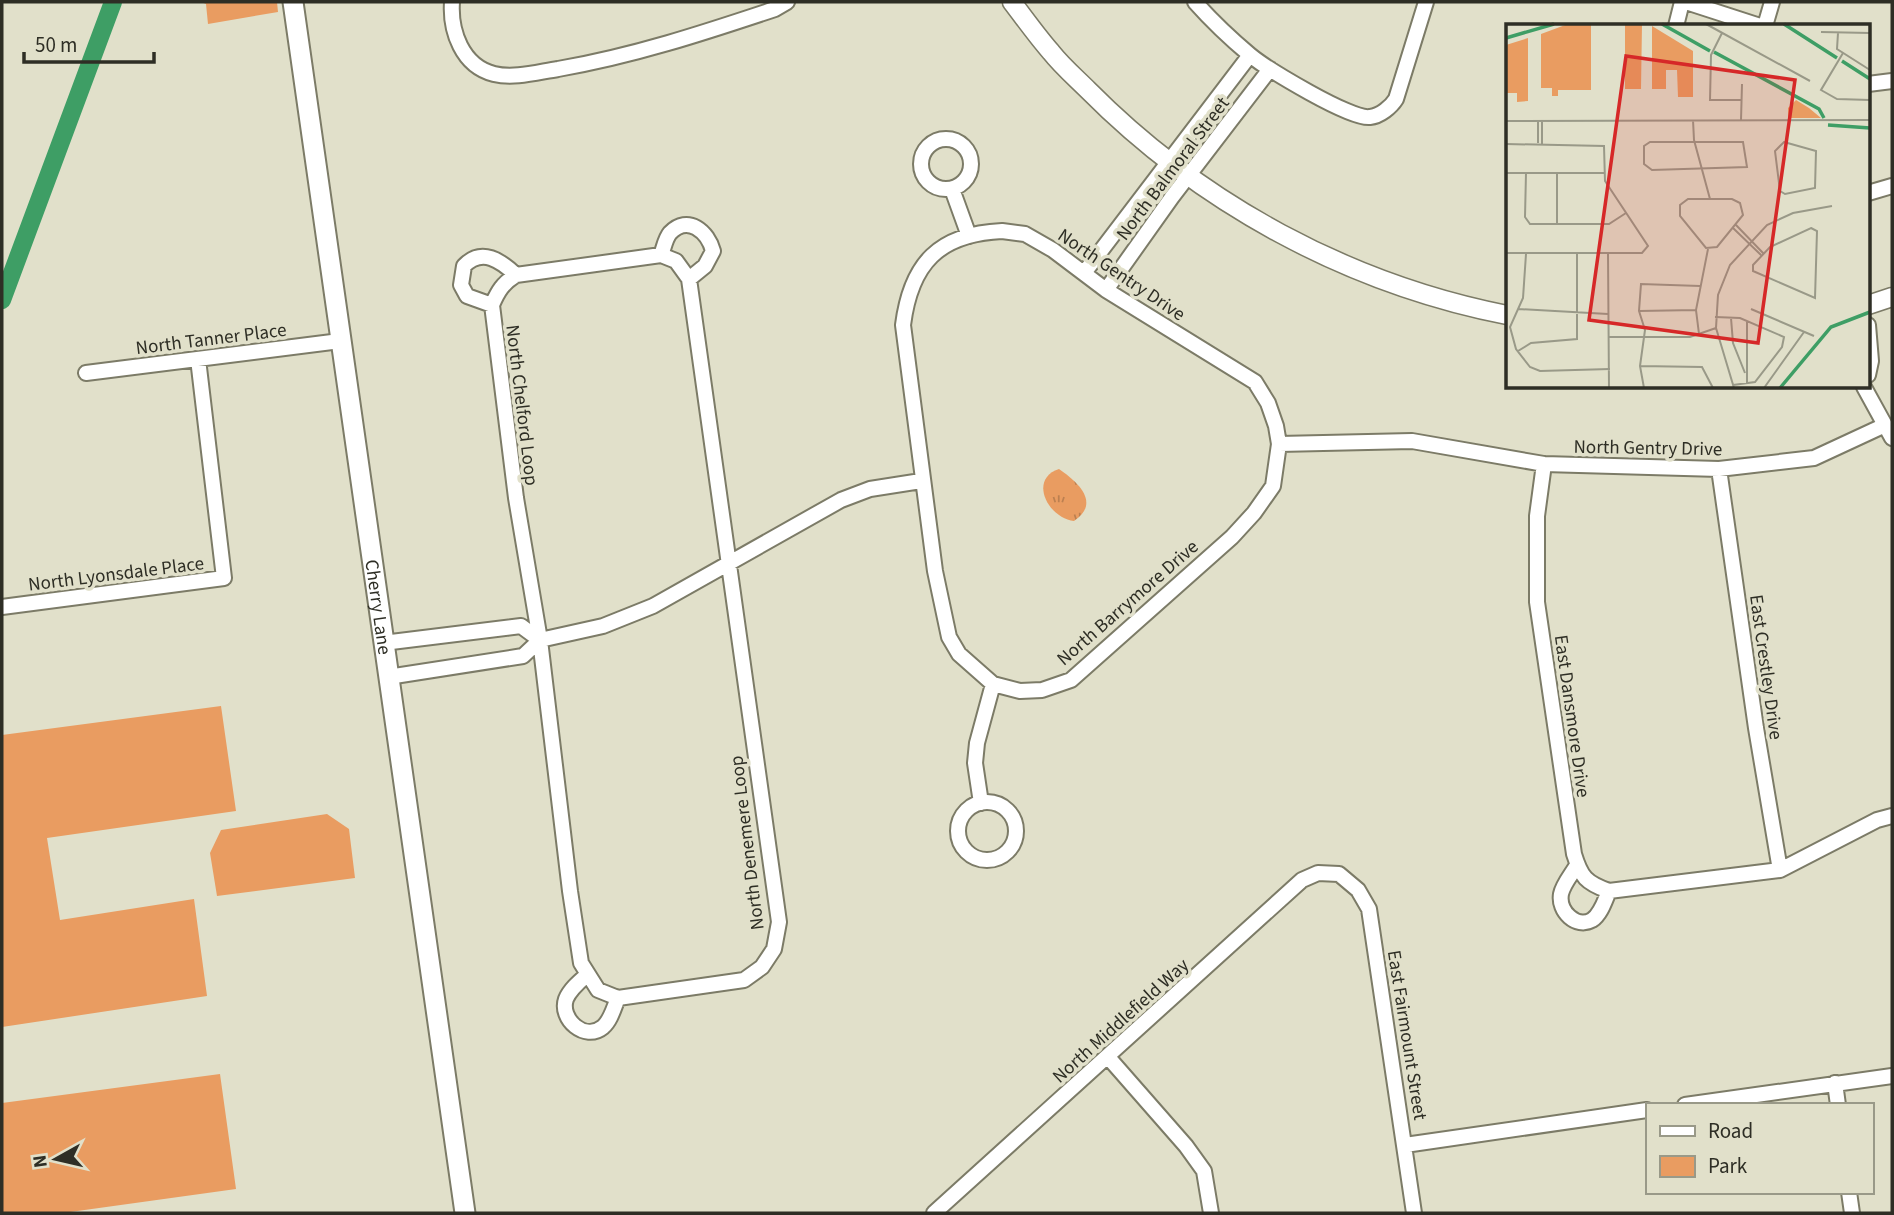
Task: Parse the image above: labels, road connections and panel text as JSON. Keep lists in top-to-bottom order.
{
  "streets": {
    "main road": ["Cherry Lane"],
    "street": [
      "North Balmoral Street",
      "North Gentry Drive",
      "North Tanner Place",
      "North Chelford Loop",
      "North Lyonsdale Place",
      "North Barrymore Drive",
      "East Crestley Drive",
      "East Dansmore Drive",
      "North Denemere Loop",
      "North Middlefield Way",
      "East Fairmount Street"
    ]
  },
  "crossings": [
    ["North Balmoral Street", "North Gentry Drive"],
    ["North Gentry Drive", "North Barrymore Drive"],
    ["North Gentry Drive", "East Crestley Drive"],
    ["North Gentry Drive", "East Dansmore Drive"],
    ["North Tanner Place", "North Lyonsdale Place"],
    ["North Tanner Place", "Cherry Lane"],
    ["North Middlefield Way", "East Fairmount Street"]
  ],
  "legend": ["Road", "Park"],
  "scale_bar": "50 m",
  "north": "left"
}
